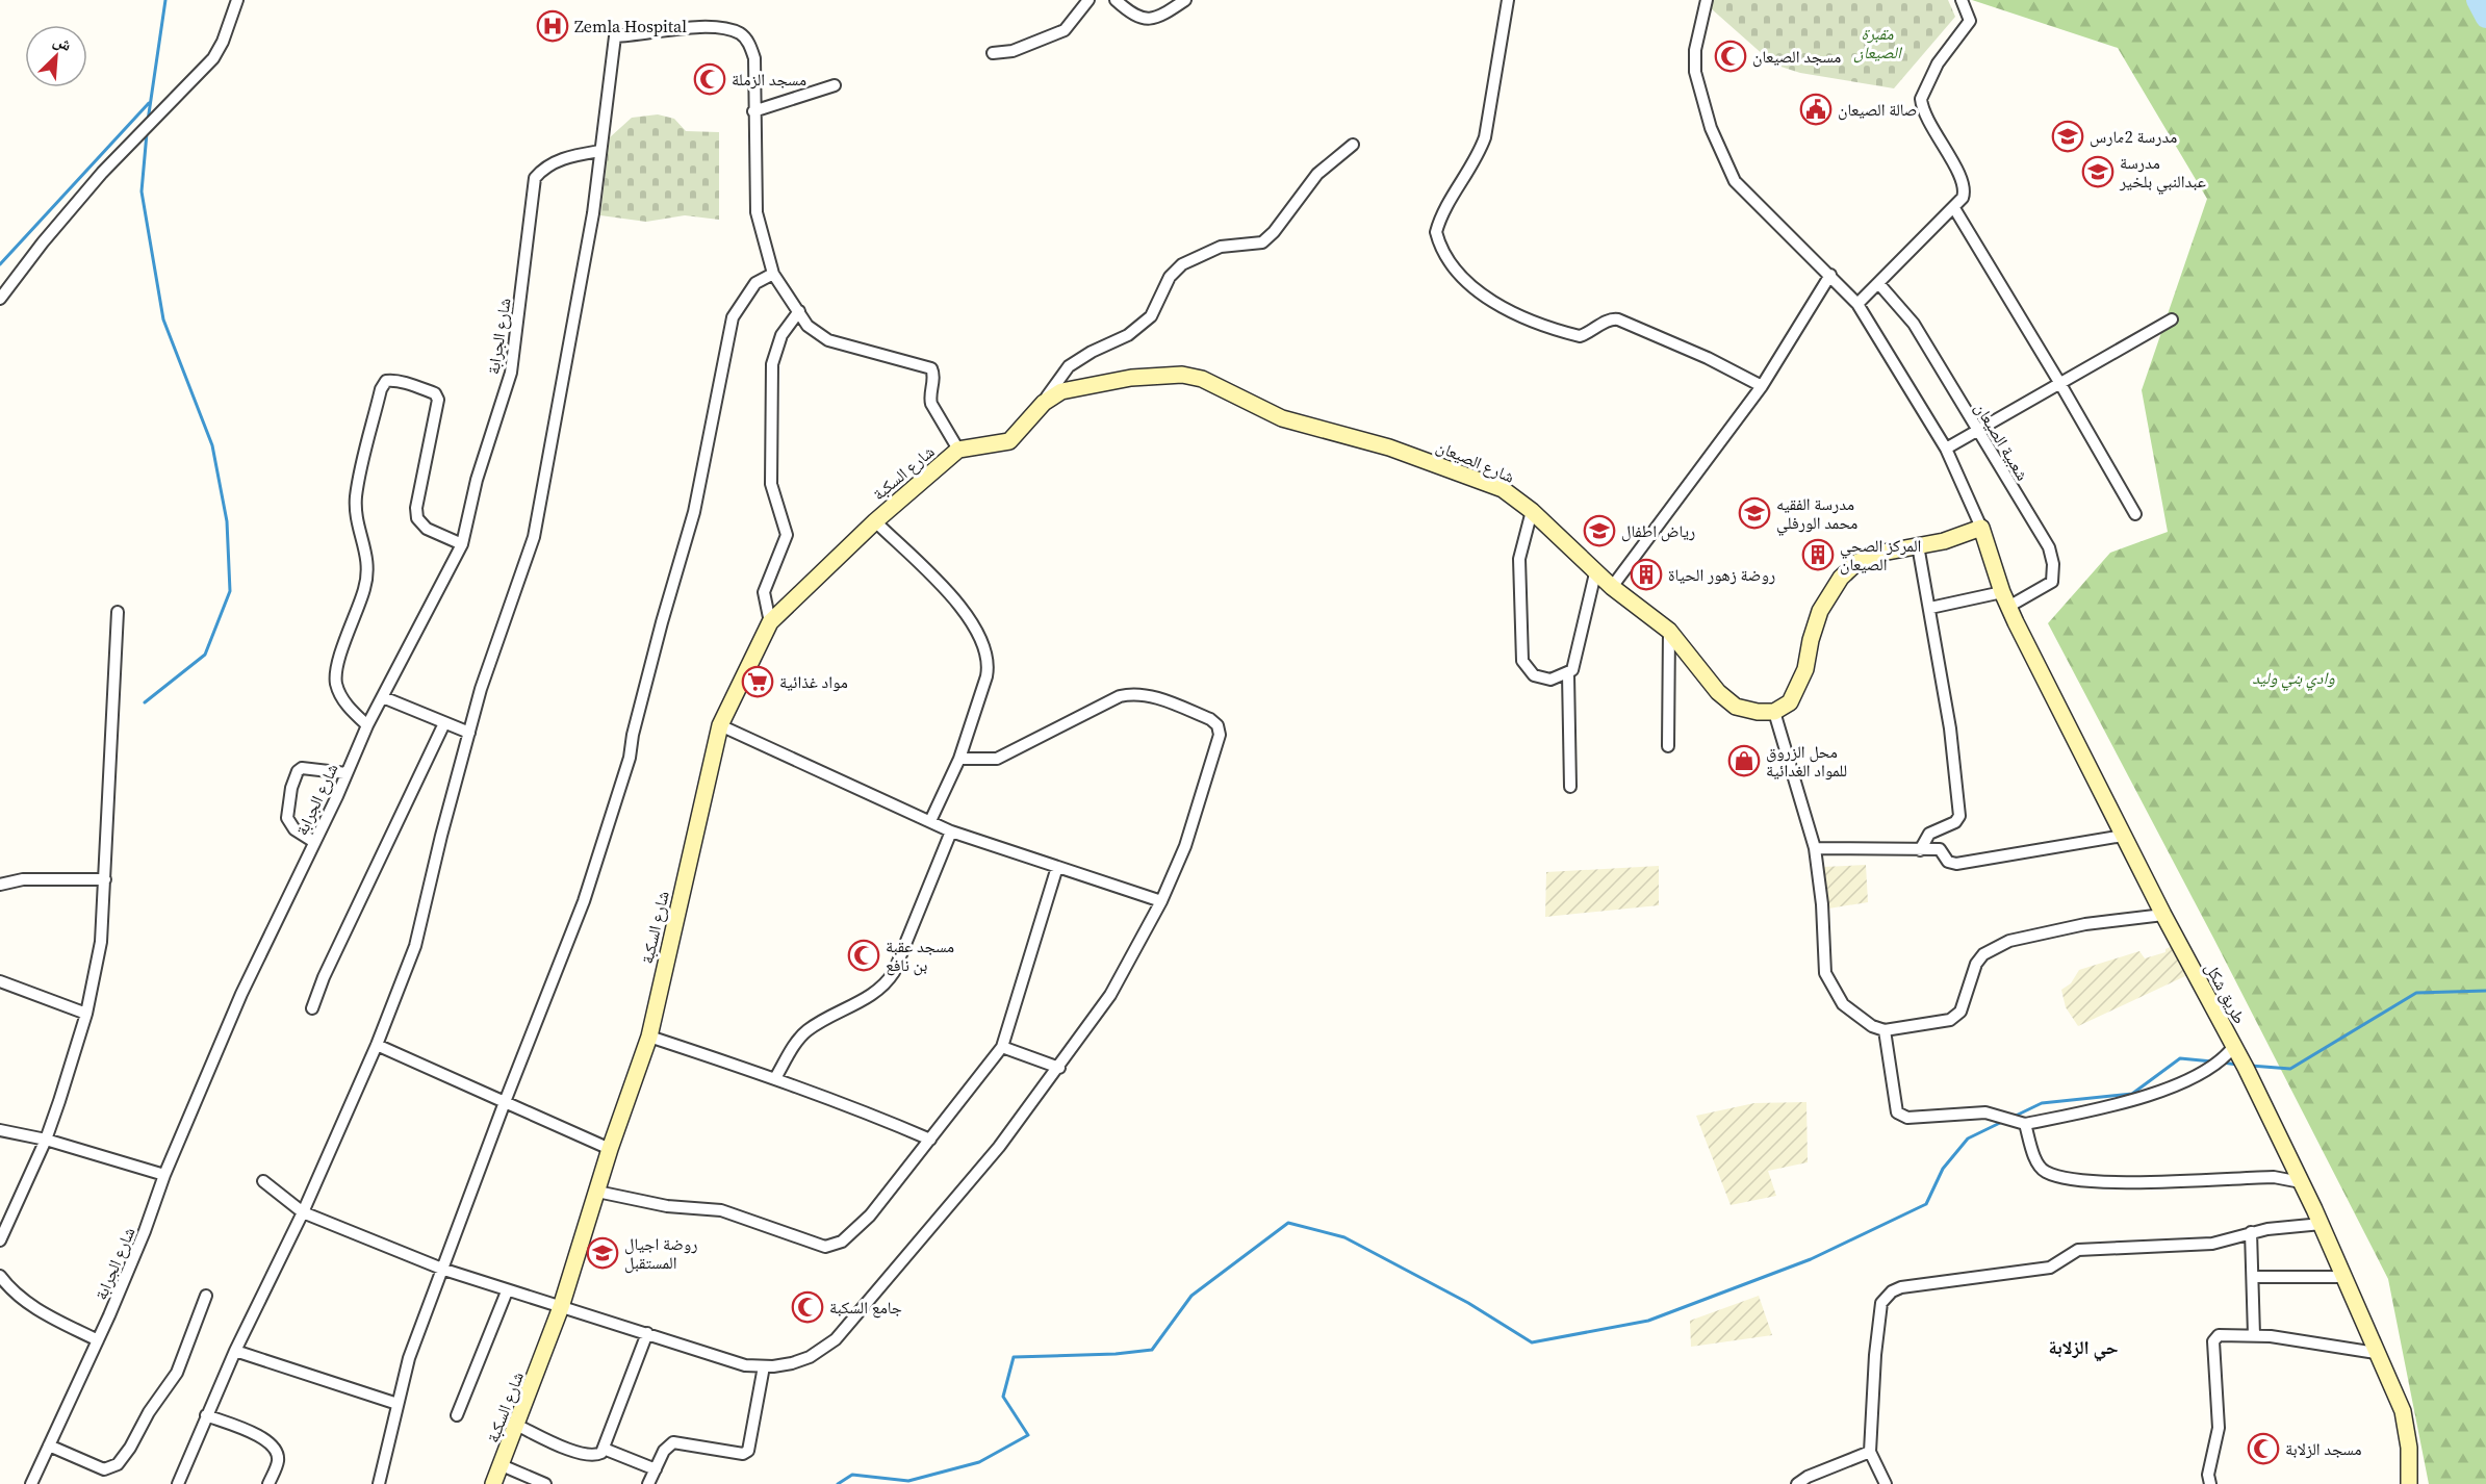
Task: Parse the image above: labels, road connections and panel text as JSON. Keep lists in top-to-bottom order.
{
  "streets": {
    "main road": ["شارع الصيعان", "شارع السكبة", "طريق شكل"],
    "street": ["شارع الجرابة", "شعبية الصيعان"]
  },
  "crossings": [
    ["شعبية الصيعان", "طريق شكل"],
    ["شارع الصيعان", "شارع السكبة"]
  ],
  "districts": ["حي الزلابة"],
  "parks": ["مقبرة الصيعان", "وادي بني وليد"],
  "places": {
    "hospital": ["Zemla Hospital"],
    "mosque": [
      "مسجد الصيعان",
      "مسجد الزملة",
      "مسجد عقبة بن نافع",
      "جامع السكبة",
      "مسجد الزلابة"
    ],
    "public building": ["صالة الصيعان"],
    "school or university": [
      "مدرسة 2مارس",
      "مدرسة عبدالنبي بلخير",
      "مدرسة الفقيه محمد الورفلي",
      "رياض اطفال",
      "روضة اجيال المستقبل"
    ],
    "building": ["المركز الصحي الصيعان", "روضة زهور الحياة"],
    "supermarket": ["مواد غذائية"],
    "shop": ["محل الزروق للمواد الغدائية"]
  },
  "north": "top right"
}
